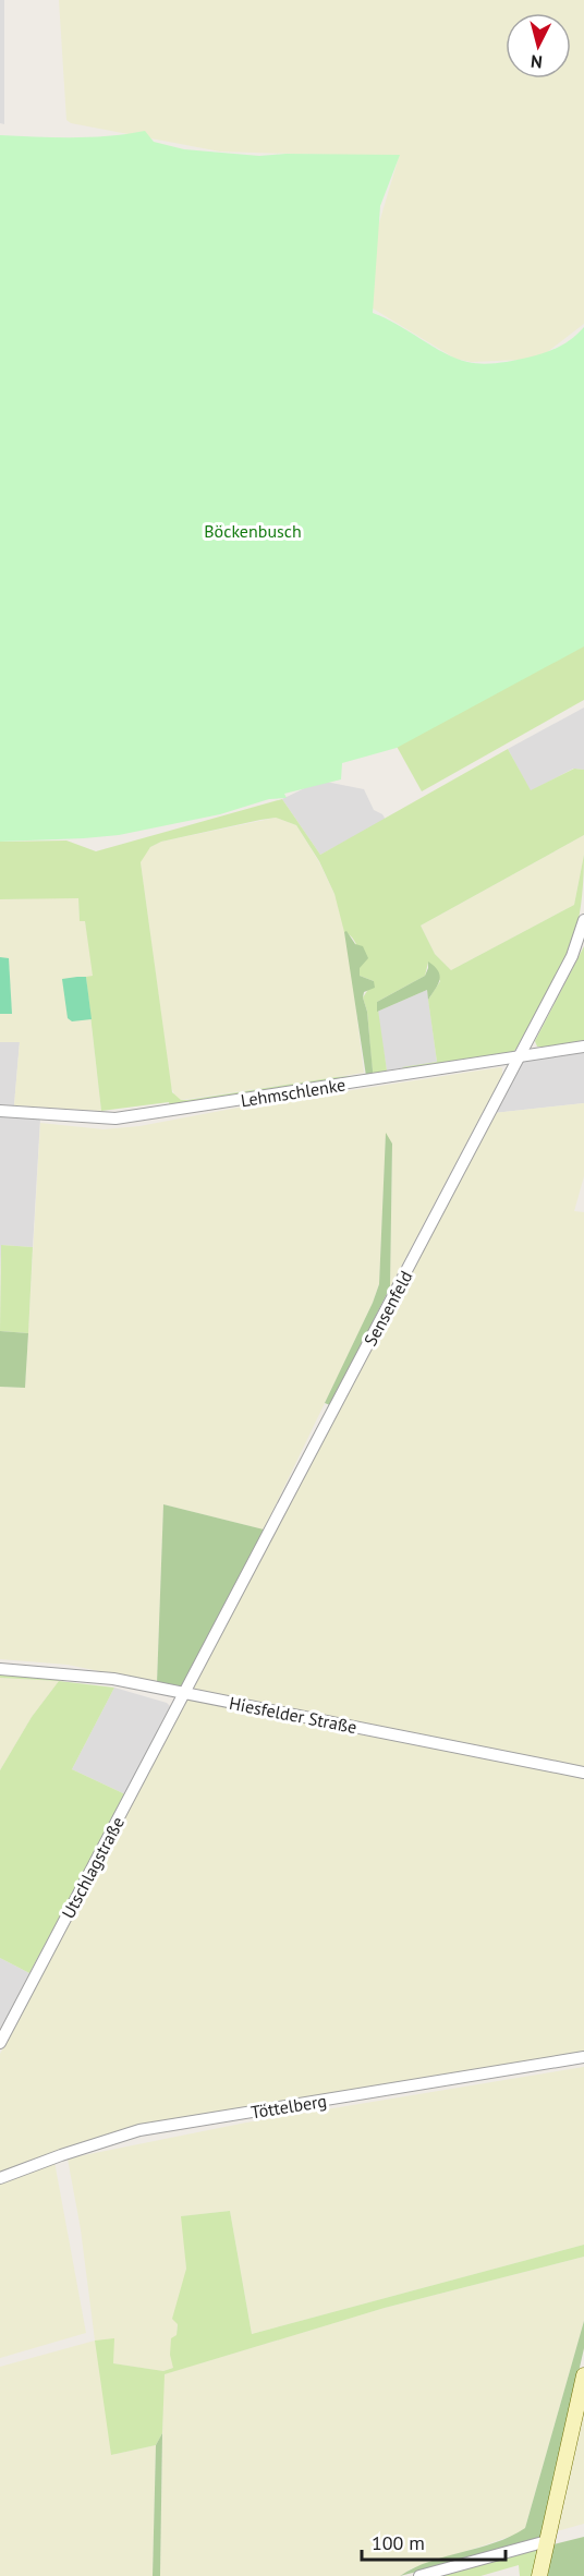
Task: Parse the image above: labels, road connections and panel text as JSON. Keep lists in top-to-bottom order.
{
  "streets": {
    "street": [
      "Lehmschlenke",
      "Sensenfeld",
      "Hiesfelder Straße",
      "Utschlagstraße",
      "Töttelberg"
    ]
  },
  "crossings": [
    ["Lehmschlenke", "Sensenfeld"],
    ["Sensenfeld", "Hiesfelder Straße"],
    ["Sensenfeld", "Utschlagstraße"],
    ["Hiesfelder Straße", "Utschlagstraße"]
  ],
  "parks": ["Böckenbusch"],
  "scale_bar": "100 m",
  "north": "bottom"
}
